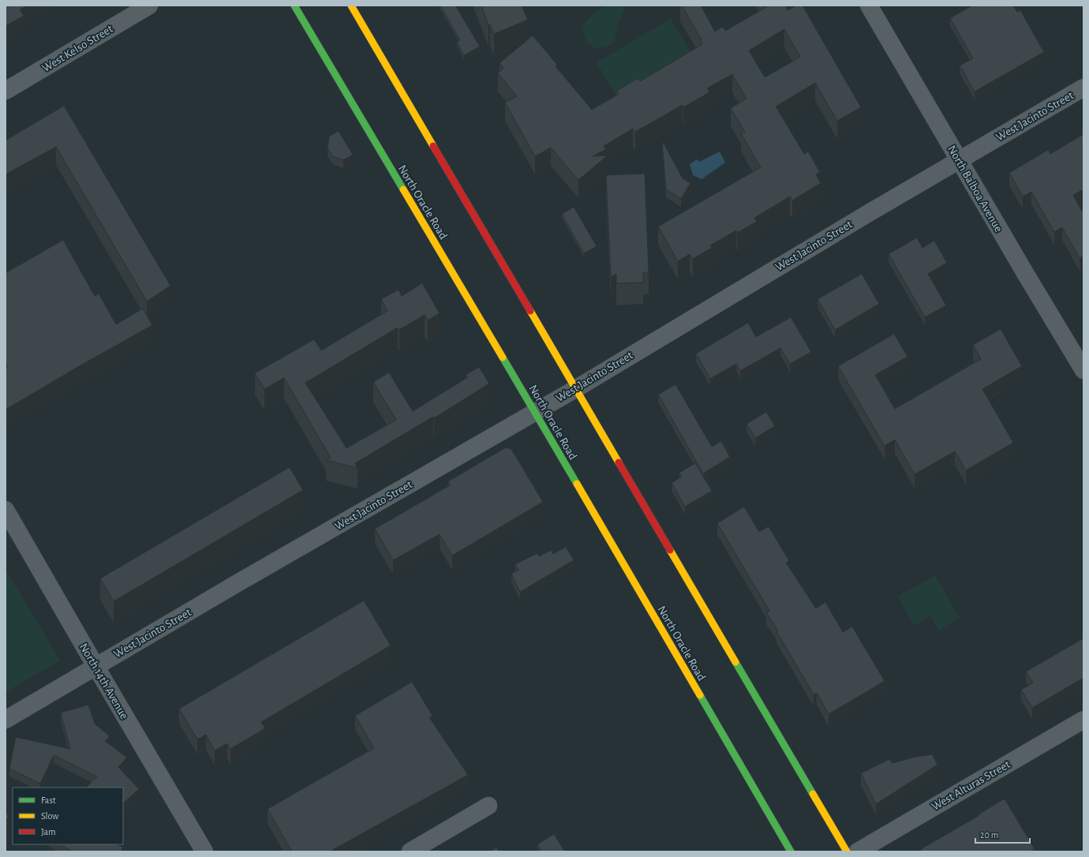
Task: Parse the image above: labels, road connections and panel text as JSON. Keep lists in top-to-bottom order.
{
  "streets": {
    "main road": ["North Oracle Road"],
    "street": [
      "West Kelso Street",
      "West Jacinto Street",
      "North Balboa Avenue",
      "North 14th Avenue",
      "West Alturas Street"
    ]
  },
  "crossings": [
    ["West Jacinto Street", "North Balboa Avenue"],
    ["West Jacinto Street", "North Oracle Road"],
    ["West Jacinto Street", "North 14th Avenue"]
  ],
  "legend": ["Fast", "Slow", "Jam"],
  "scale_bar": "20 m"
}
